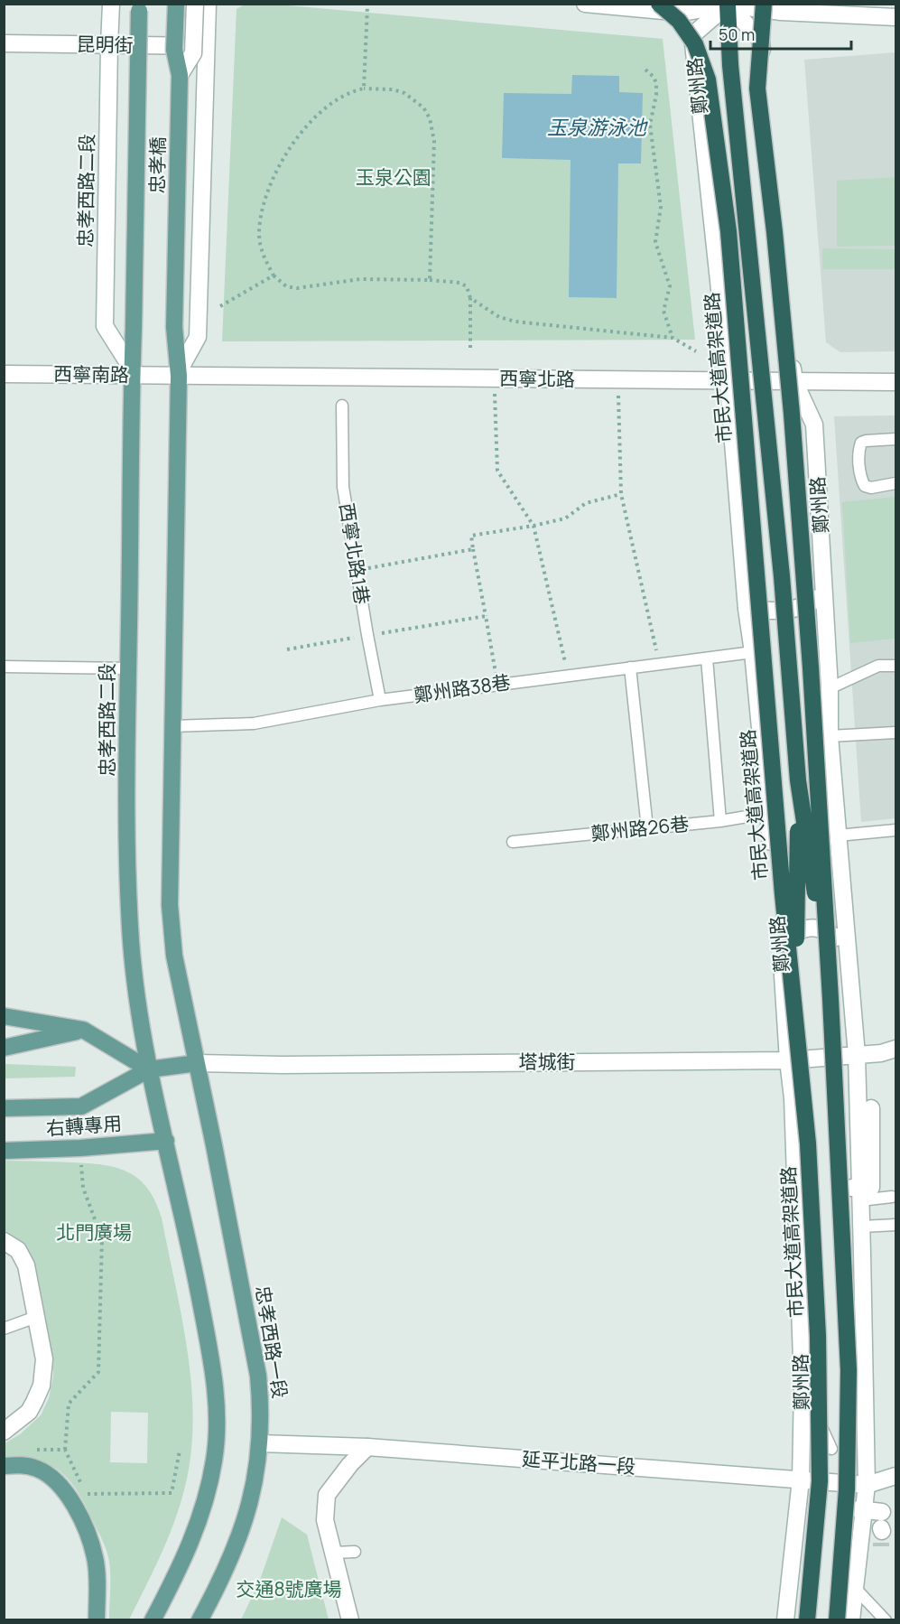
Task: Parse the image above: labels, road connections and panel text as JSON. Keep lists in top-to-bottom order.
{
  "streets": {
    "highway": ["市民大道高架道路"],
    "main road": [
      "忠孝橋",
      "忠孝西路二段",
      "右轉專用",
      "忠孝西路一段"
    ],
    "street": [
      "昆明街",
      "鄭州路",
      "西寧南路",
      "西寧北路",
      "塔城街",
      "延平北路一段"
    ],
    "lane": ["西寧北路1巷", "鄭州路38巷", "鄭州路26巷"]
  },
  "crossings": [
    ["昆明街", "忠孝西路二段"],
    ["鄭州路", "西寧北路"],
    ["鄭州路", "鄭州路38巷"],
    ["鄭州路", "鄭州路26巷"],
    ["鄭州路", "塔城街"],
    ["鄭州路", "延平北路一段"],
    ["忠孝橋", "忠孝西路二段"],
    ["忠孝橋", "西寧南路"],
    ["忠孝橋", "西寧北路"],
    ["忠孝西路二段", "西寧南路"],
    ["西寧南路", "西寧北路"],
    ["西寧北路1巷", "鄭州路38巷"],
    ["塔城街", "忠孝西路一段"],
    ["忠孝西路一段", "延平北路一段"]
  ],
  "water": ["玉泉游泳池"],
  "parks": ["玉泉公園", "北門廣場", "交通8號廣場"],
  "scale_bar": "50 m"
}
